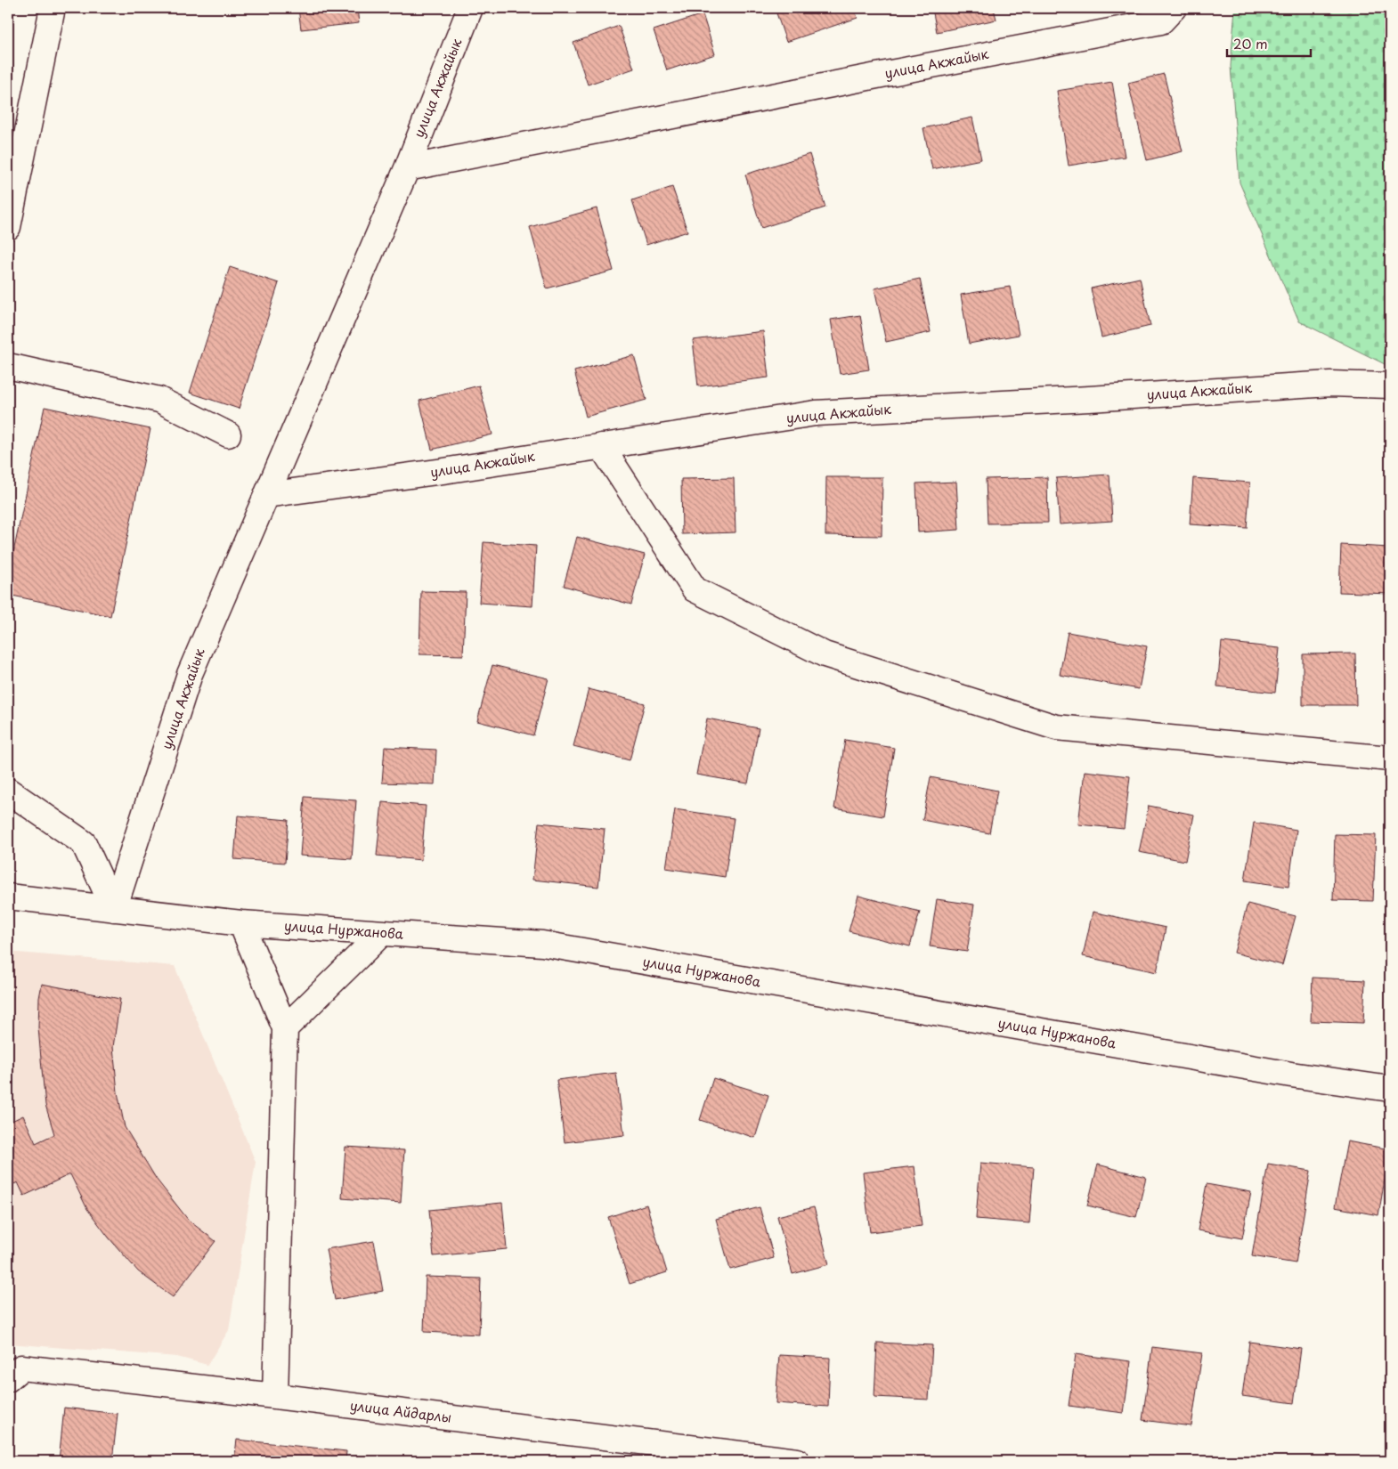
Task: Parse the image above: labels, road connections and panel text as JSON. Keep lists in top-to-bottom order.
{
  "streets": {
    "street": ["улица Акжайык", "улица Нуржанова", "улица Айдарлы"]
  },
  "crossings": [
    ["улица Акжайык", "улица Нуржанова"]
  ],
  "scale_bar": "20 m"
}
